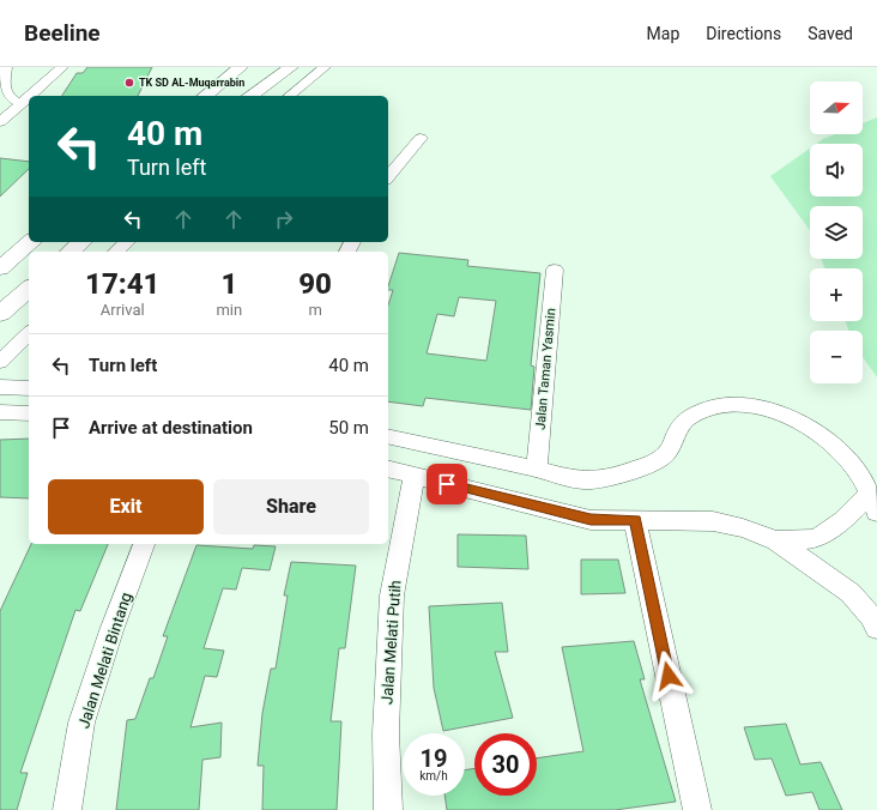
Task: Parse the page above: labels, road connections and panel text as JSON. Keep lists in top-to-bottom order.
{
  "streets": {
    "street": ["Jalan Taman Yasmin", "Jalan Melati Putih", "Jalan Melati Bintang"]
  },
  "places": ["TK SD AL-Muqarrabin"],
  "north": "right",
  "page": {
    "header": "Beeline",
    "nav": ["Map", "Directions", "Saved"],
    "map_buttons": ["+", "−"],
    "turn": ["40 m", "Turn left"],
    "eta": [
      "17:41",
      "Arrival",
      "1",
      "min",
      "90",
      "m"
    ],
    "list": [
      {
        "name": "Turn left",
        "value": "40 m"
      },
      {
        "name": "Arrive at destination",
        "value": "50 m"
      }
    ],
    "buttons": ["Exit", "Share"],
    "speed": "19 km/h",
    "limit": "30"
  }
}
